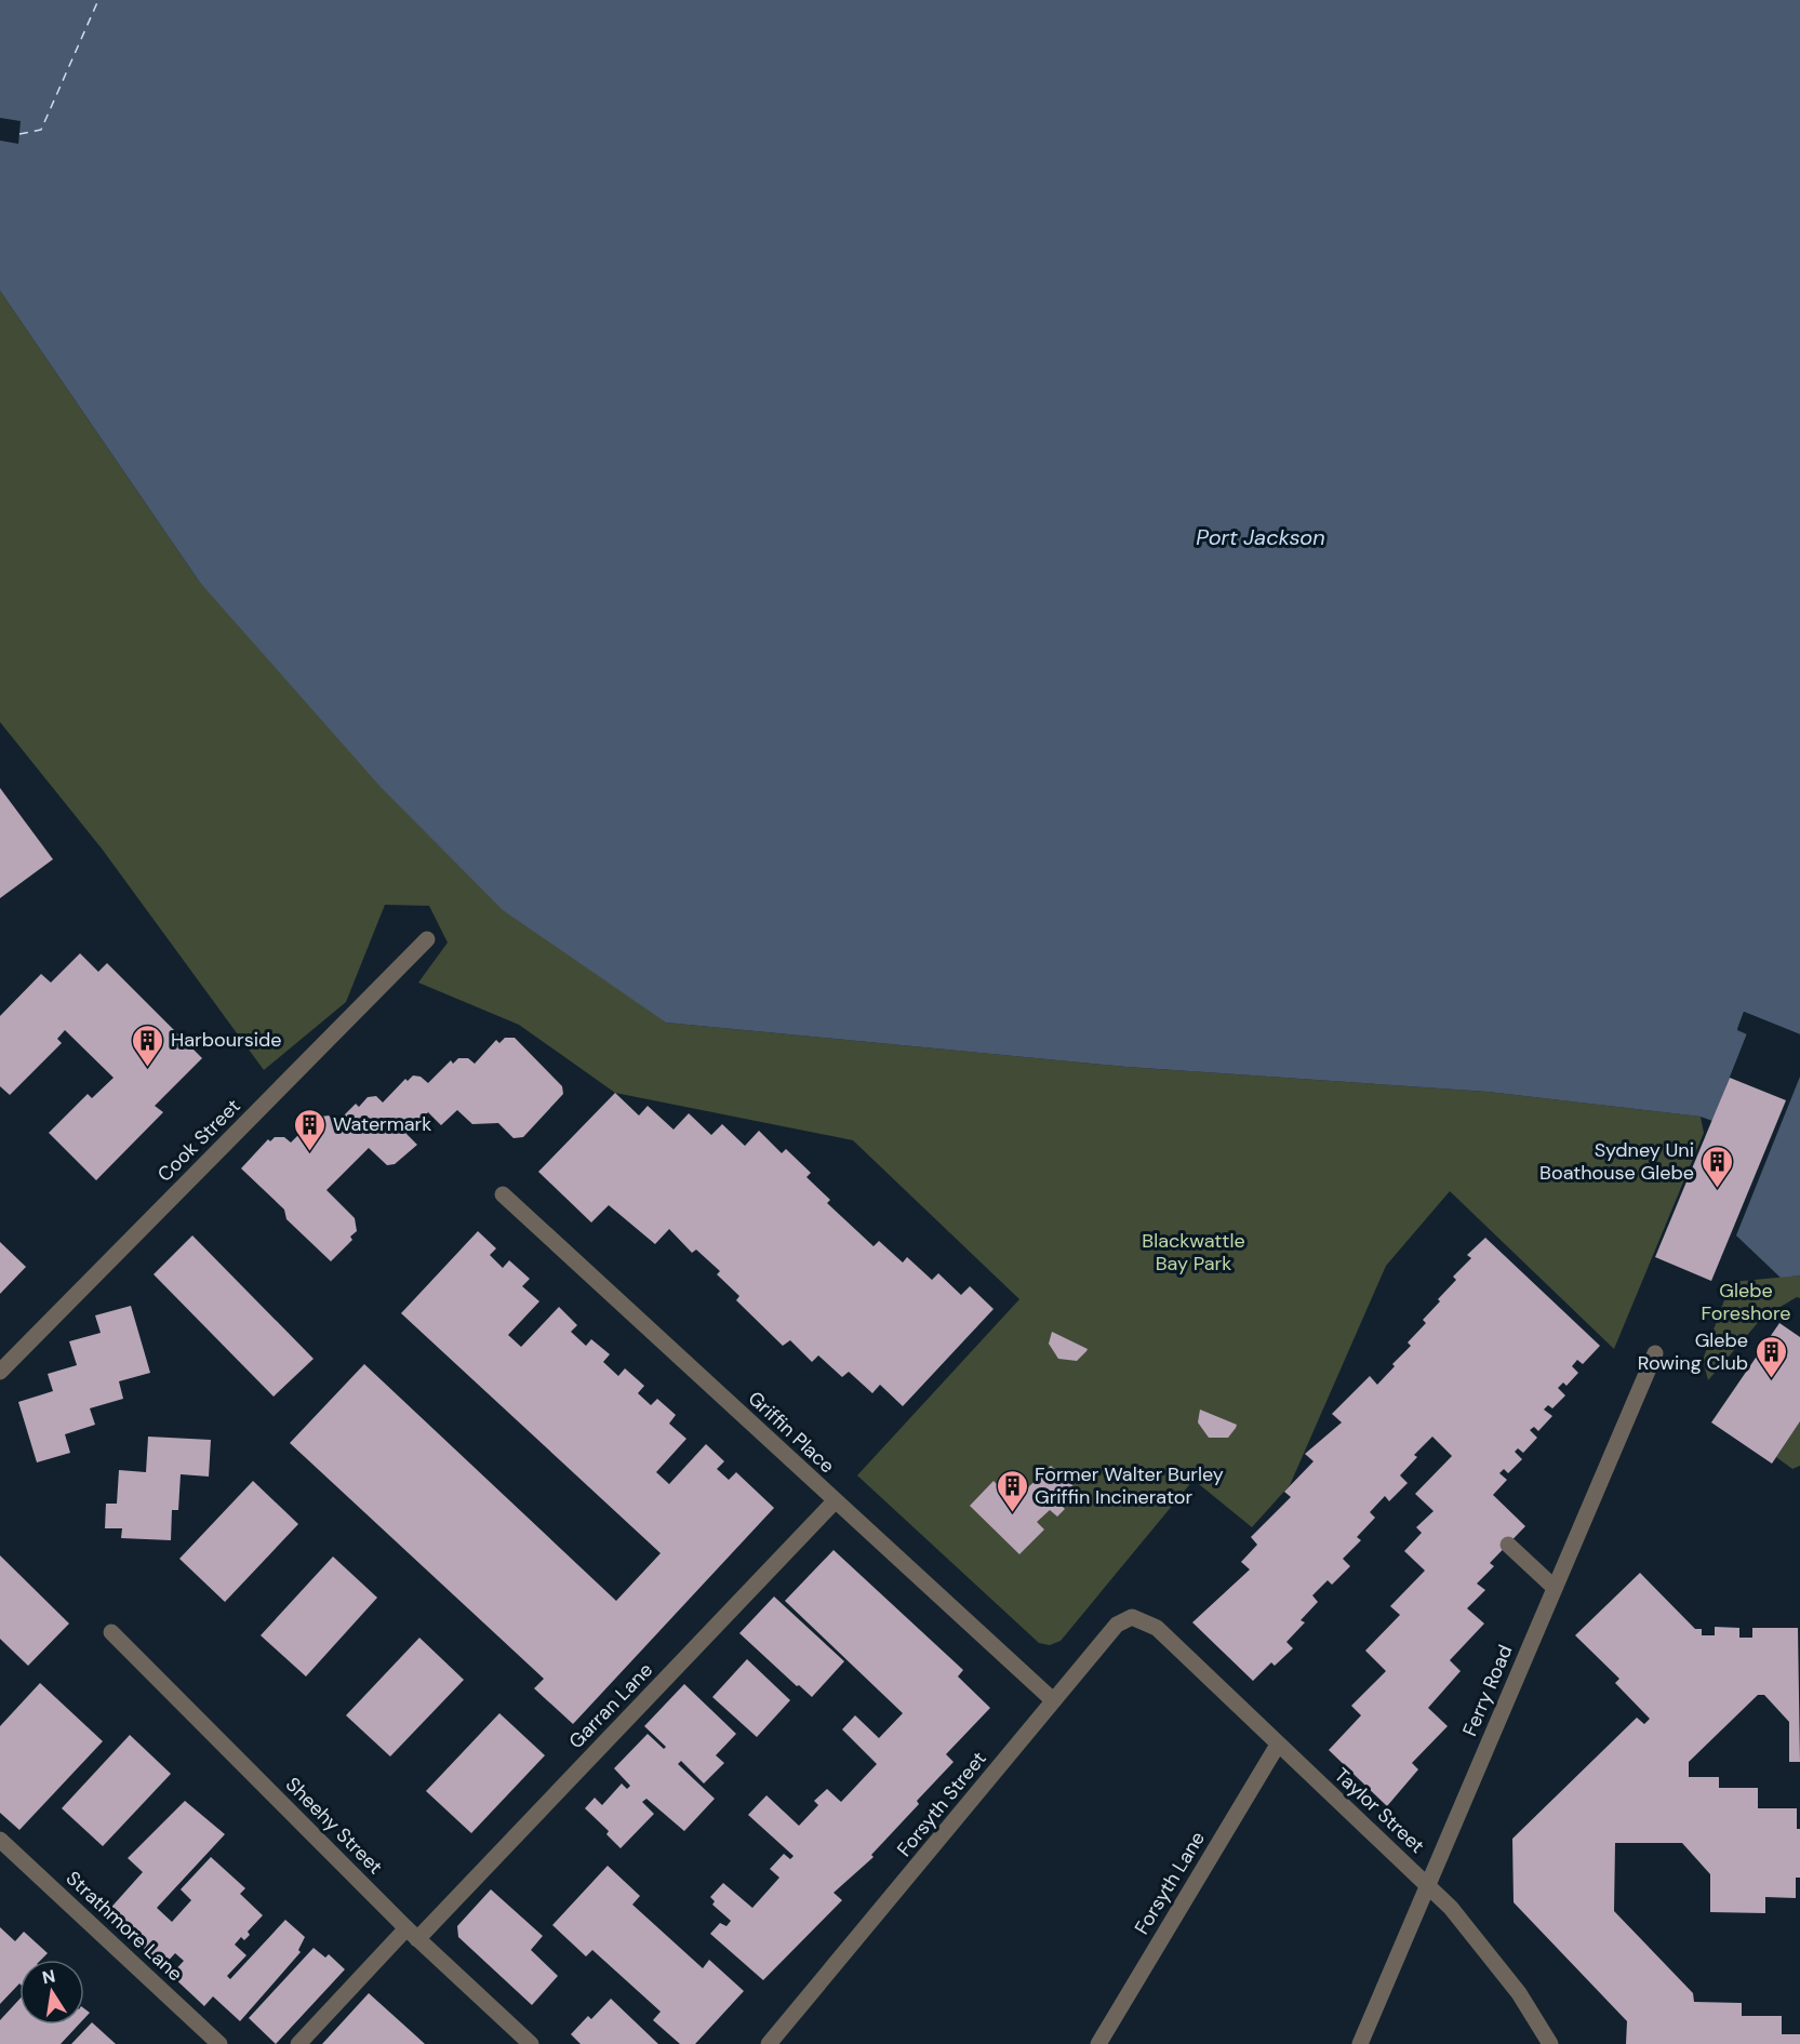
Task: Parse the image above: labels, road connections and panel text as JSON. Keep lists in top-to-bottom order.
{
  "streets": {
    "street": [
      "Cook Street",
      "Griffin Place",
      "Ferry Road",
      "Garran Lane",
      "Forsyth Street",
      "Taylor Street",
      "Sheehy Street",
      "Forsyth Lane",
      "Strathmore Lane"
    ]
  },
  "crossings": [
    ["Griffin Place", "Garran Lane"],
    ["Griffin Place", "Forsyth Street"],
    ["Ferry Road", "Taylor Street"],
    ["Garran Lane", "Sheehy Street"],
    ["Forsyth Street", "Taylor Street"],
    ["Taylor Street", "Forsyth Lane"]
  ],
  "water": ["Port Jackson"],
  "parks": ["Blackwattle Bay Park", "Glebe Foreshore"],
  "places": {
    "building": [
      "Harbourside",
      "Watermark",
      "Sydney Uni Boathouse Glebe",
      "Glebe Rowing Club",
      "Former Walter Burley Griffin Incinerator"
    ]
  },
  "north": "top"
}
